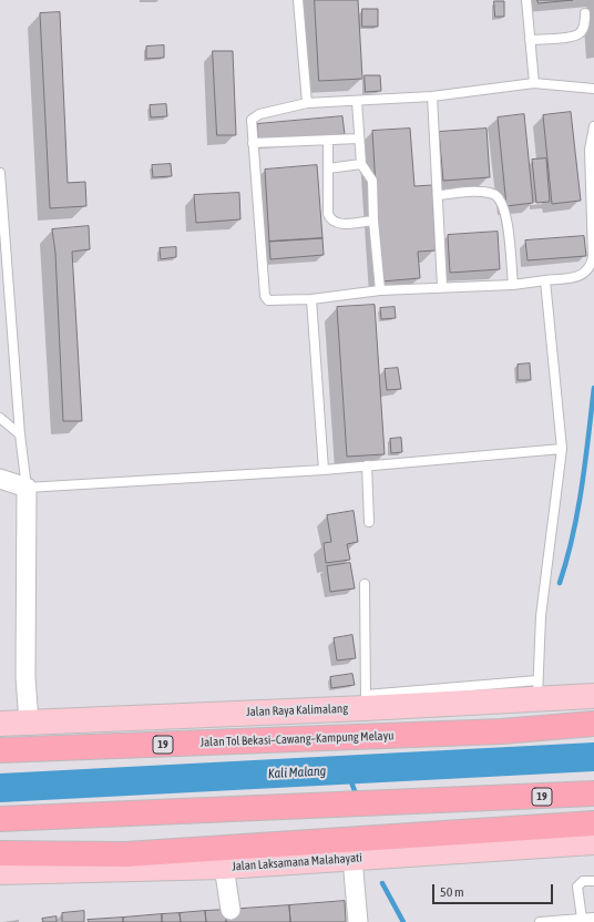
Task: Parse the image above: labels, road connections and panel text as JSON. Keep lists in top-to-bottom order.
{
  "streets": {
    "highway": ["Jalan Tol Bekasi–Cawang–Kampung Melayu", "19"],
    "main road": ["Jalan Raya Kalimalang", "Jalan Laksamana Malahayati"]
  },
  "water": ["Kali Malang"],
  "scale_bar": "50 m"
}
